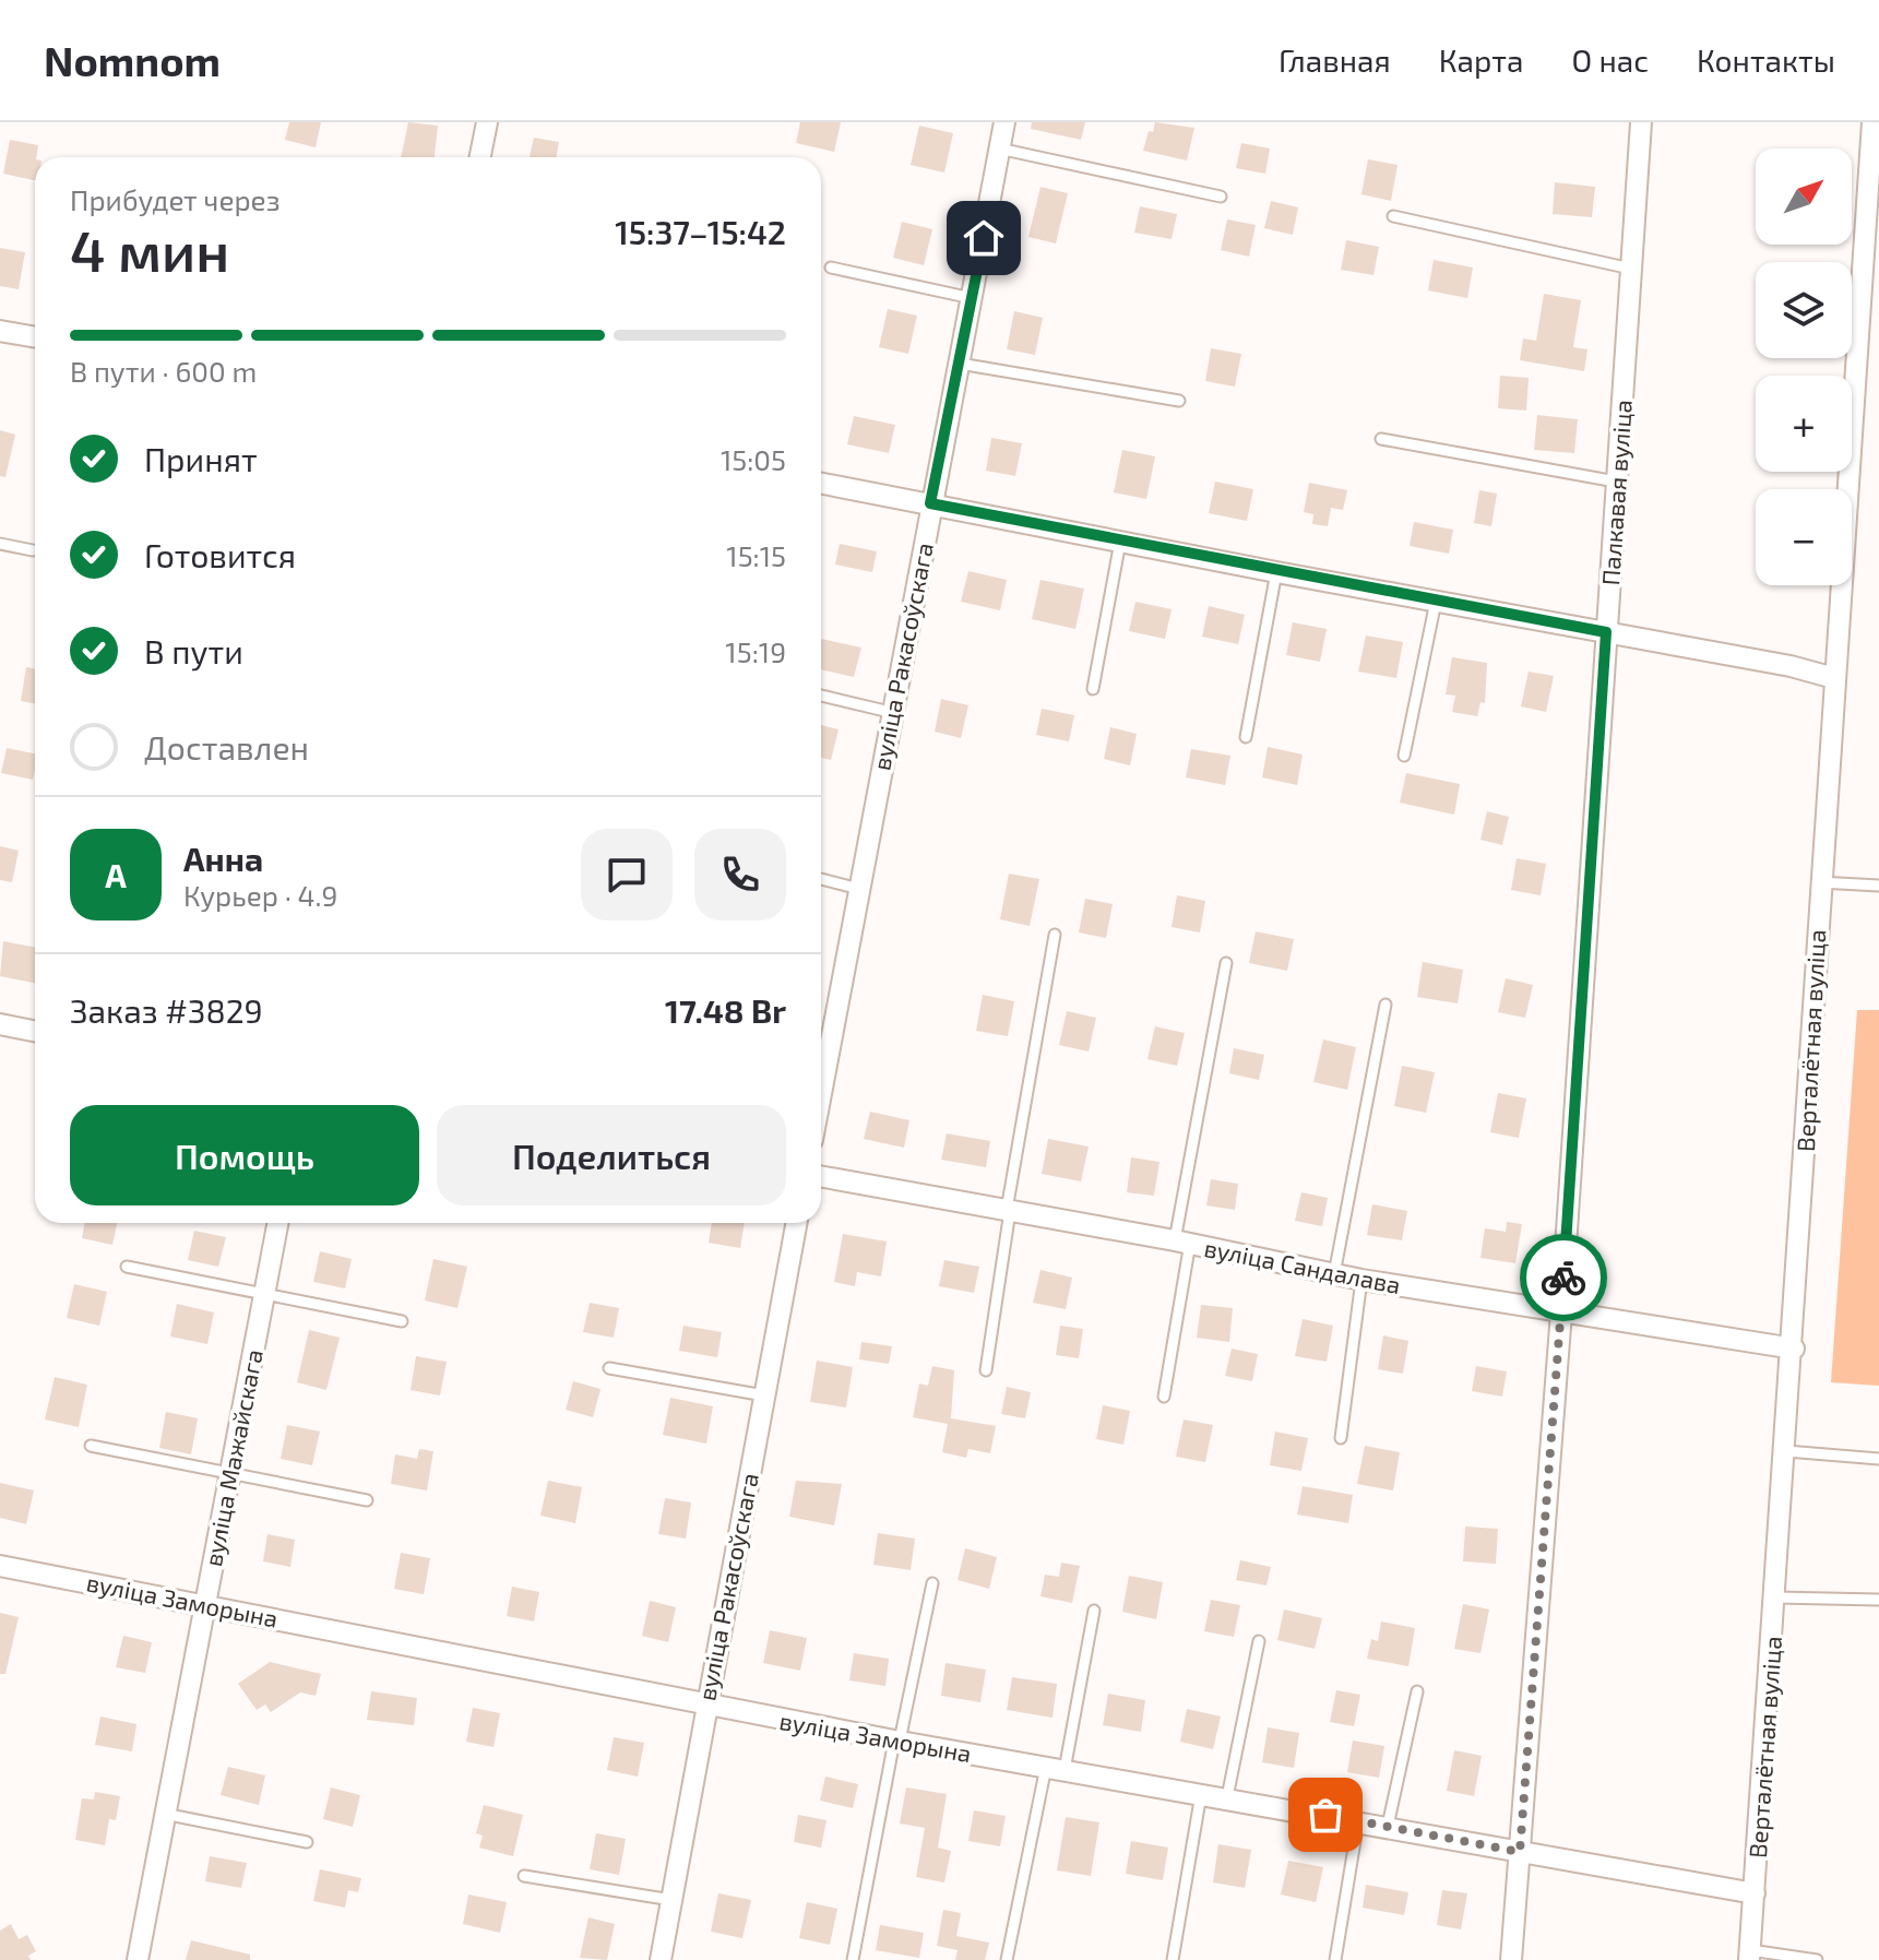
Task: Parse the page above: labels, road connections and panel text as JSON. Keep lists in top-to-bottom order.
{
  "streets": {
    "street": [
      "Палкавая вуліца",
      "вуліца Ракасоўскага",
      "Верталётная вуліца",
      "вуліца Сандалава",
      "вуліца Мажайскага",
      "вуліца Заморына"
    ]
  },
  "crossings": [
    ["Палкавая вуліца", "вуліца Сандалава"],
    ["Палкавая вуліца", "вуліца Заморына"],
    ["вуліца Ракасоўскага", "вуліца Заморына"],
    ["Верталётная вуліца", "вуліца Сандалава"],
    ["Верталётная вуліца", "вуліца Заморына"],
    ["вуліца Мажайскага", "вуліца Заморына"]
  ],
  "north": "top right",
  "page": {
    "header": "Nomnom",
    "nav": [
      "Главная",
      "Карта",
      "О нас",
      "Контакты"
    ],
    "map_buttons": ["+", "−"],
    "heading": ["4 мин", "Прибудет через", "15:37–15:42"],
    "panel": [
      "Анна",
      "Курьер · 4.9",
      "Заказ #3829",
      "17.48 Br"
    ],
    "bar": "В пути · 600 m",
    "list": [
      ["Принят", "15:05"],
      ["Готовится", "15:15"],
      ["В пути", "15:19"],
      "Доставлен"
    ],
    "round": "А",
    "buttons": ["Помощь", "Поделиться"]
  }
}
